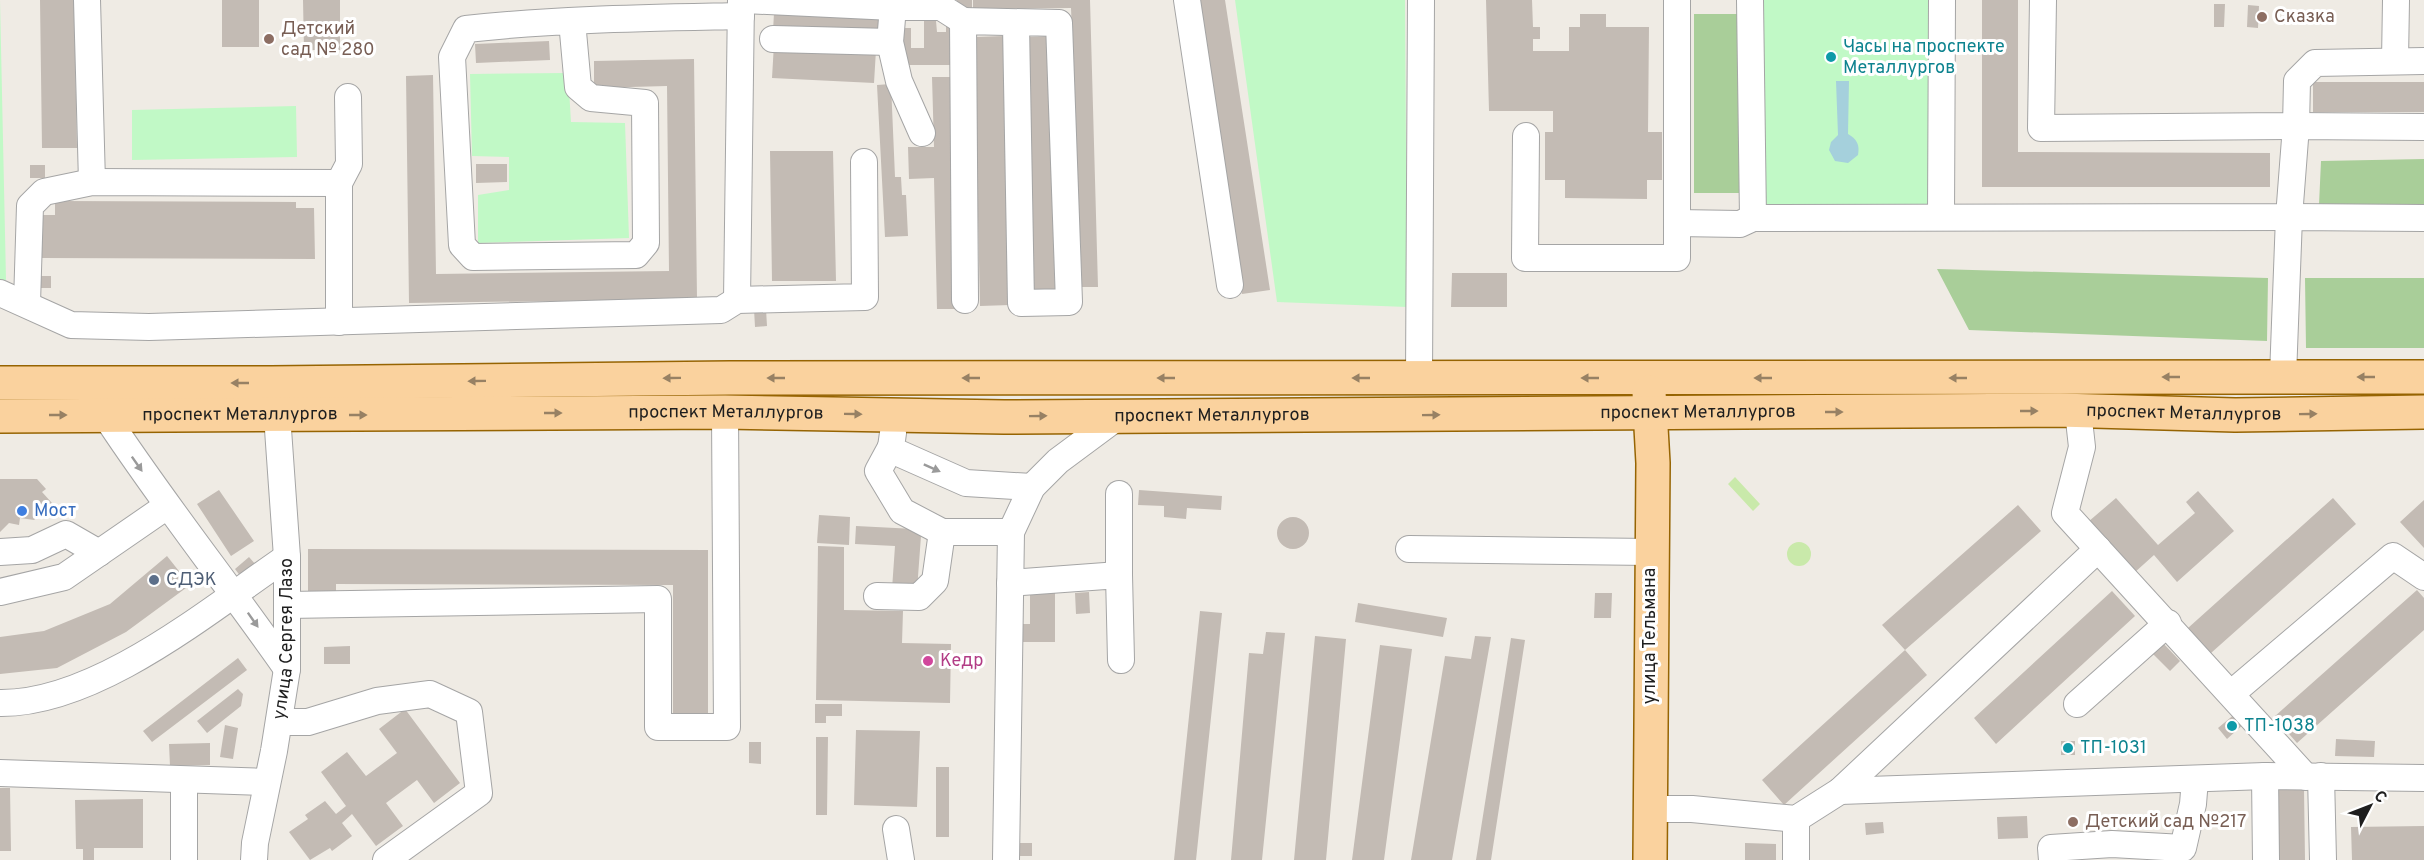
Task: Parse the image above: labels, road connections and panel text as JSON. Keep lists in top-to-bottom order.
{
  "streets": {
    "main road": ["проспект Металлургов", "улица Тельмана"],
    "street": ["улица Сергея Лазо"]
  },
  "crossings": [
    ["проспект Металлургов", "улица Тельмана"],
    ["проспект Металлургов", "улица Сергея Лазо"]
  ],
  "places": [
    "Сказка",
    "Детский сад № 280",
    "Часы на проспекте Металлургов",
    "Мост",
    "СДЭК",
    "Кедр",
    "ТП-1038",
    "ТП-1031",
    "Детский сад №217"
  ],
  "north": "top right"
}
